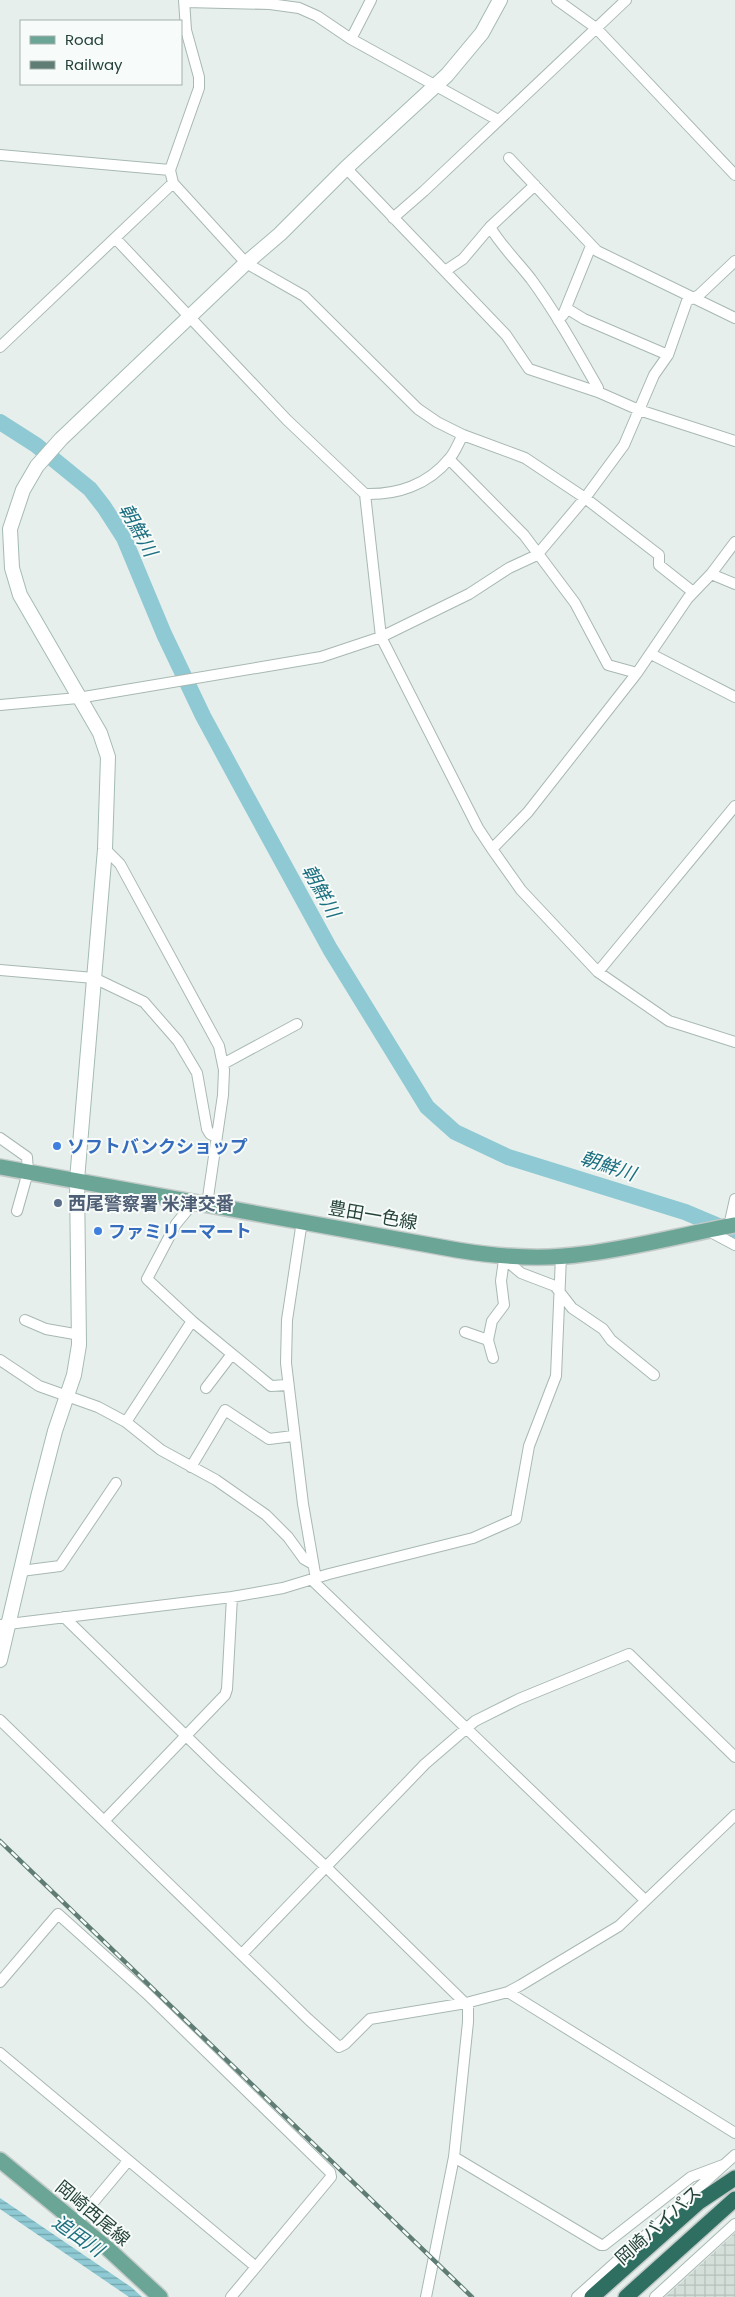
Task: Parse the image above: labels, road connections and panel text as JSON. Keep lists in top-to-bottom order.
{
  "streets": {
    "highway": ["岡崎バイパス"],
    "main road": ["豊田一色線", "岡崎西尾線"]
  },
  "water": ["朝鮮川", "追田川"],
  "places": ["ソフトバンクショップ", "西尾警察署 米津交番", "ファミリーマート"],
  "legend": ["Road", "Railway"]
}
